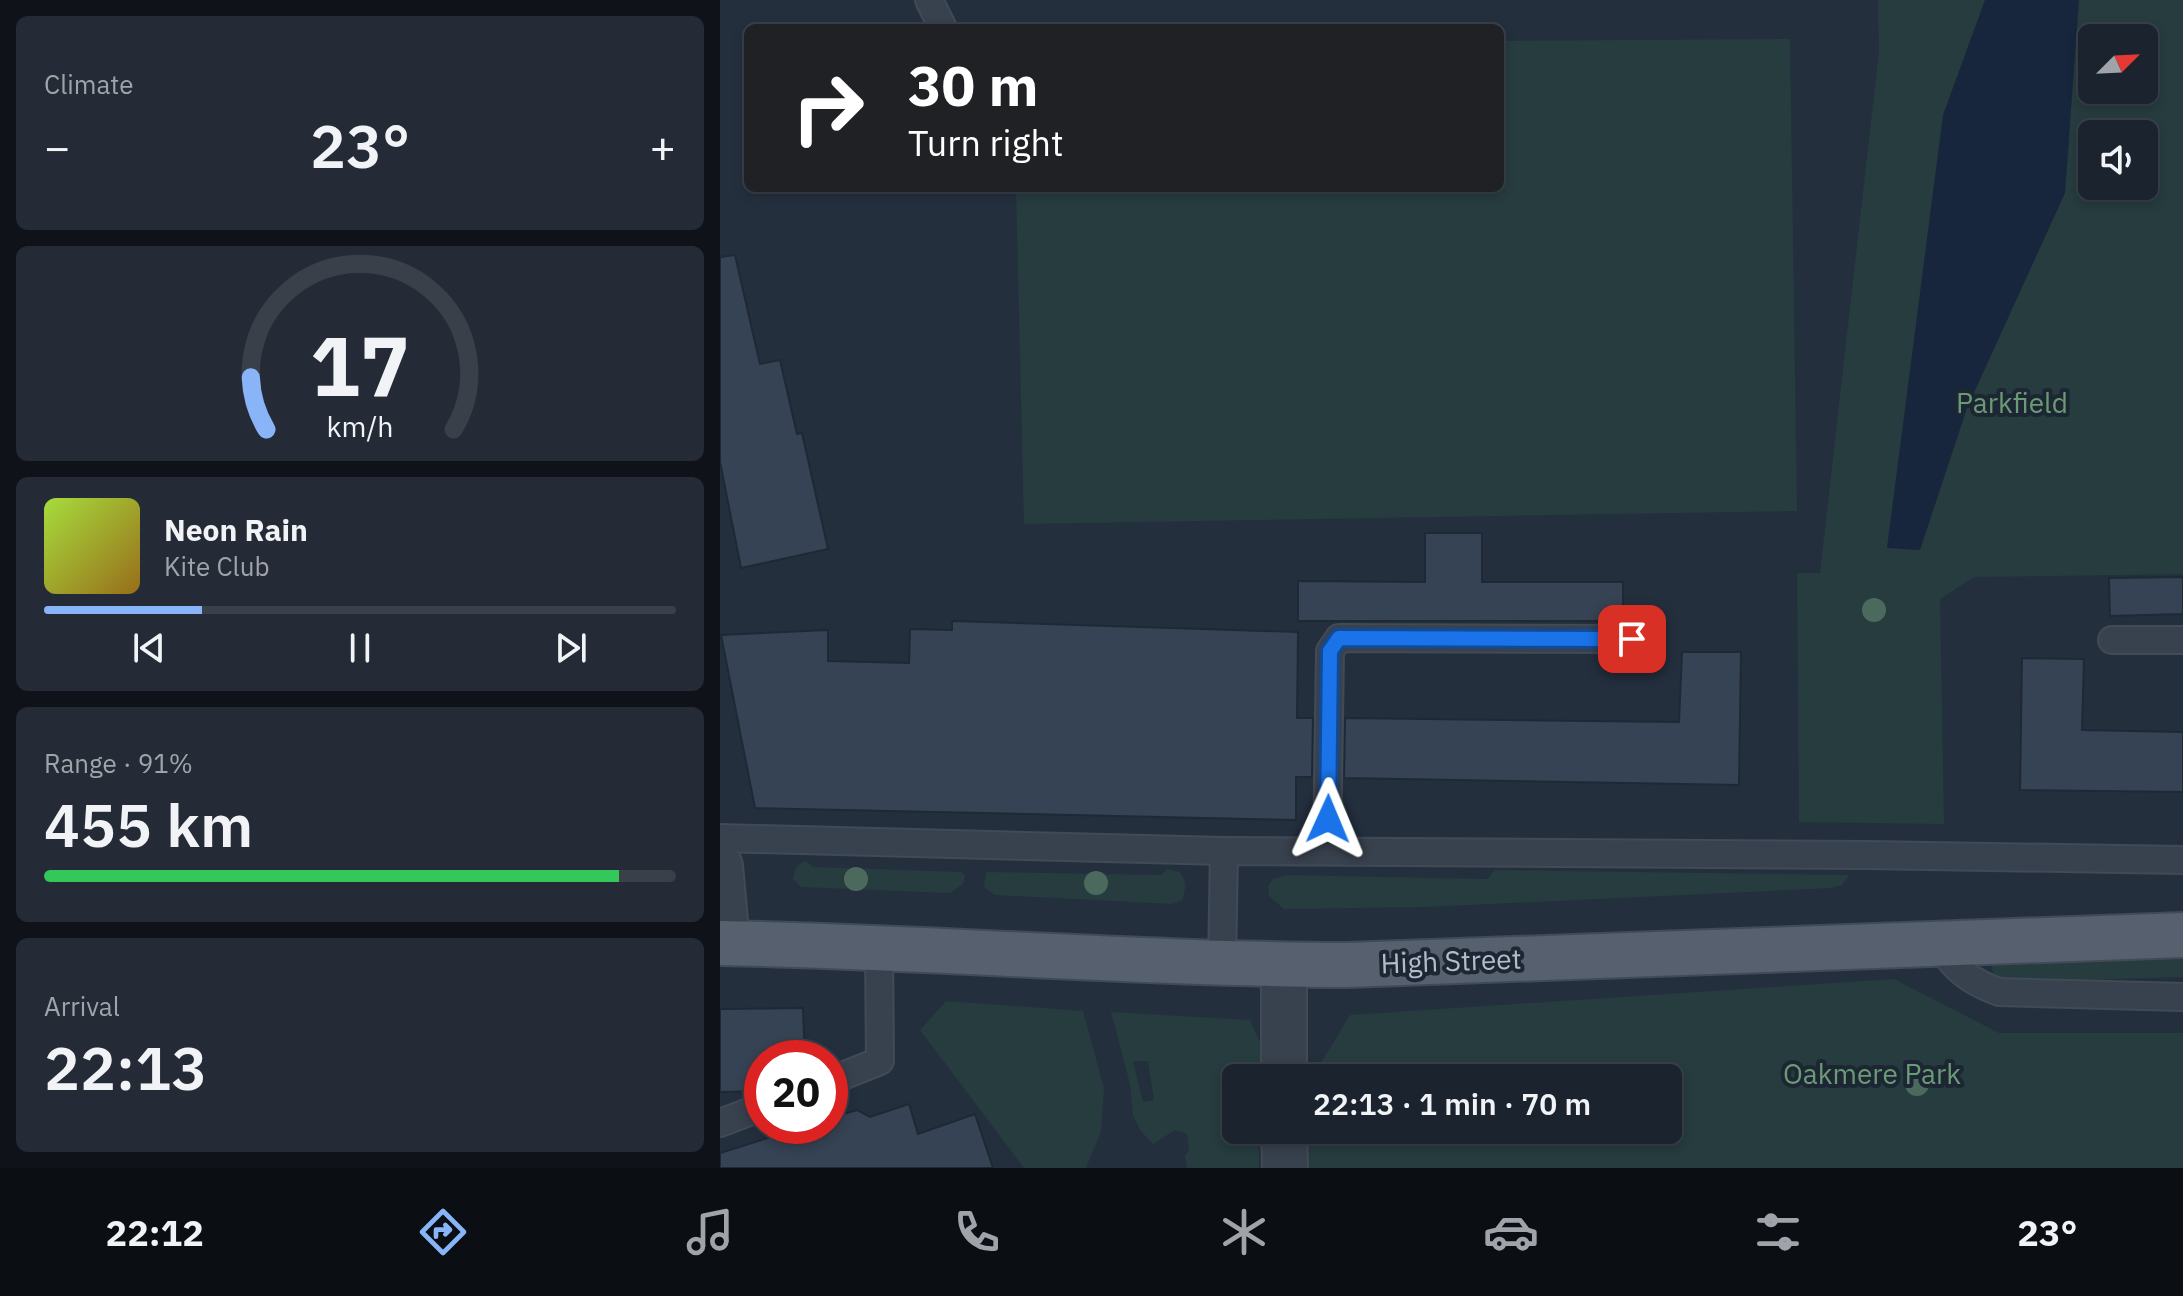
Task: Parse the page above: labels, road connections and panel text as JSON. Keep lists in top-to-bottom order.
{
  "streets": {
    "main road": ["High Street"]
  },
  "parks": ["Parkfield", "Oakmere Park"],
  "north": "top right",
  "page": {
    "tile": [
      "Climate",
      ["Range · 91%", "455 km"],
      ["Arrival", "22:13"]
    ],
    "turn": ["30 m", "Turn right"],
    "heat": ["−", "23°", "+"],
    "song": ["Neon Rain", "Kite Club"],
    "limit": "20",
    "trip": "22:13 · 1 min · 70 m",
    "tabs": ["22:12", "23°"],
    "gauge": ["17", "km/h"]
  }
}
